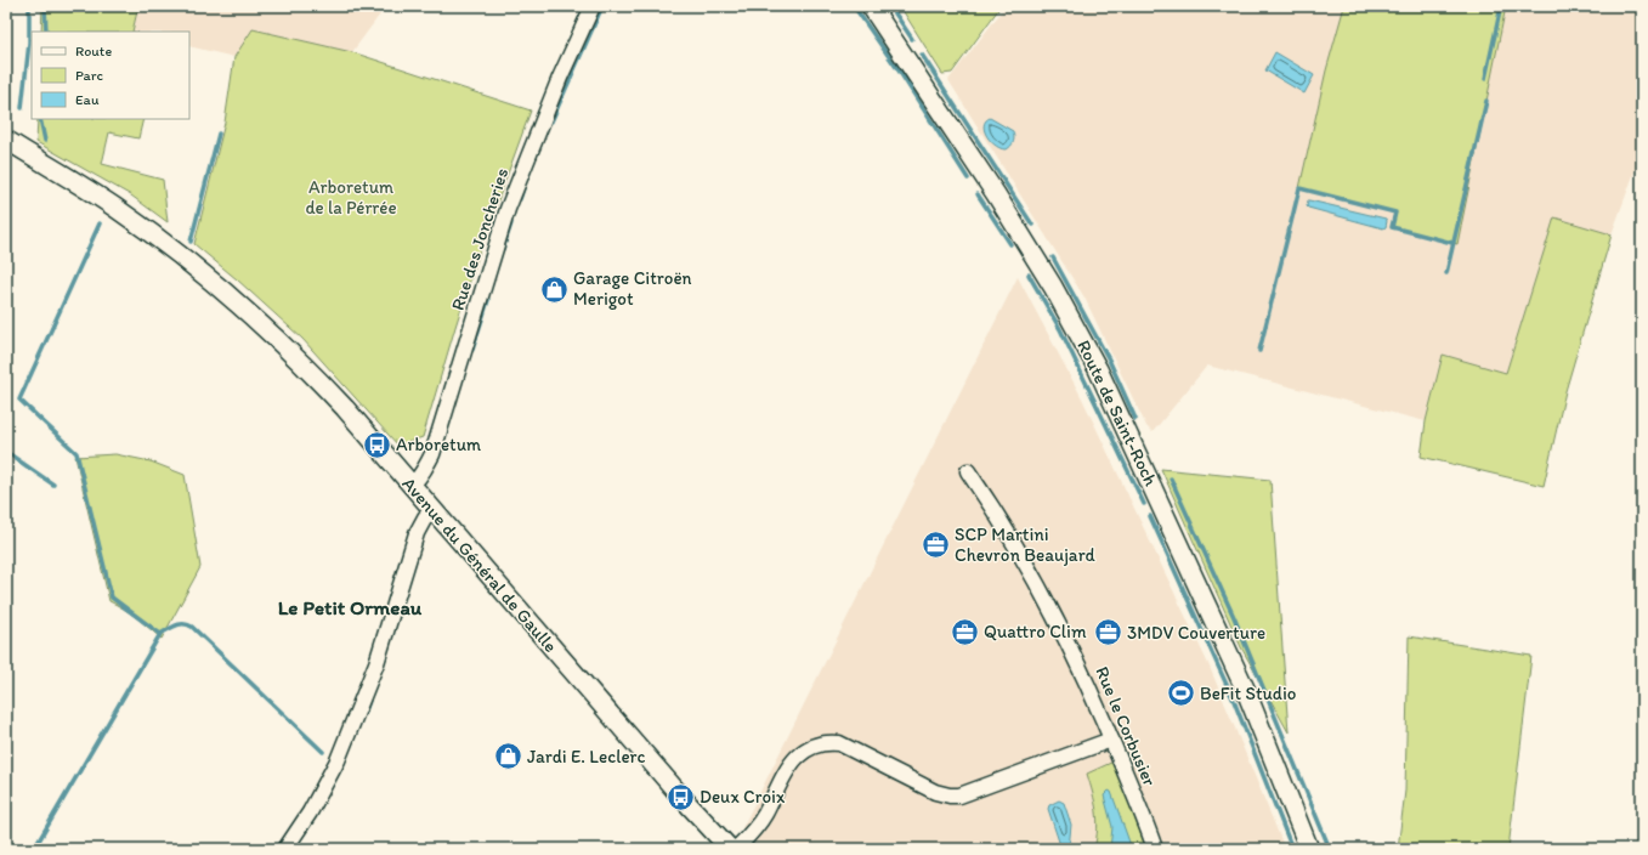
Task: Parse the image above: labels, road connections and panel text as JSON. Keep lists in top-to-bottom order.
{
  "streets": {
    "street": [
      "Rue des Joncheries",
      "Route de Saint-Roch",
      "Avenue du Général de Gaulle",
      "Rue le Corbusier"
    ]
  },
  "crossings": [
    ["Rue des Joncheries", "Avenue du Général de Gaulle"]
  ],
  "districts": ["Le Petit Ormeau"],
  "parks": ["Arboretum de la Pérrée"],
  "places": {
    "shop": ["Garage Citroën Merigot", "Jardi E. Leclerc"],
    "bus stop": ["Arboretum", "Deux Croix"],
    "office": ["SCP Martini Chevron Beaujard", "Quattro Clim", "3MDV Couverture"],
    "sports": ["BeFit Studio"]
  },
  "legend": ["Route", "Parc", "Eau"]
}
